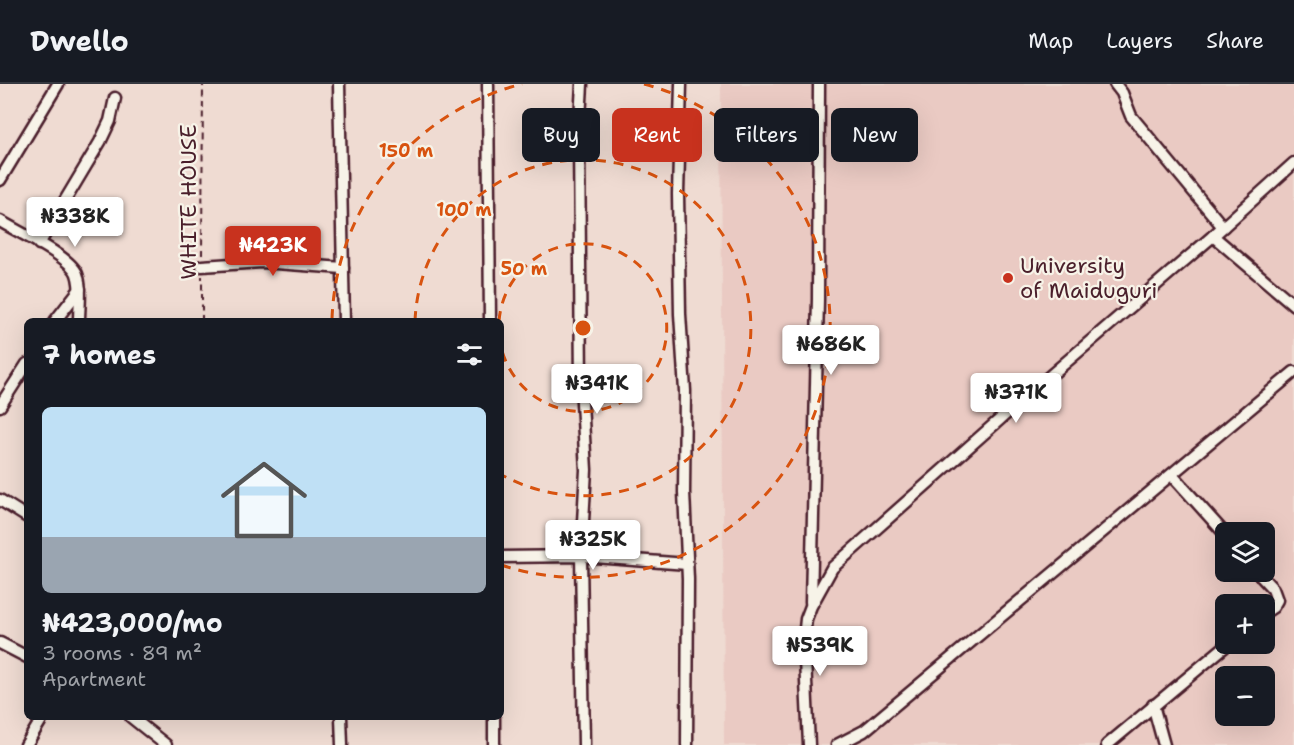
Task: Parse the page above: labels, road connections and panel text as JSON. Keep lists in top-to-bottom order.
{
  "streets": {
    "path": ["WHITE HOUSE"]
  },
  "places": ["University of Maiduguri"],
  "page": {
    "header": "Dwello",
    "nav": ["Map", "Layers", "Share"],
    "chip": [
      "Buy",
      "Rent",
      "Filters",
      "New"
    ],
    "price": [
      "₦338K",
      "₦423K",
      "₦686K",
      "₦341K",
      "₦371K",
      "₦325K",
      "₦539K"
    ],
    "heading": "7 homes",
    "list": [
      {
        "name": "₦423,000/mo",
        "note": "3 rooms · 89 m² · Apartment"
      }
    ],
    "map_buttons": ["+", "−"]
  },
  "rings": ["150 m", "100 m", "50 m"]
}
